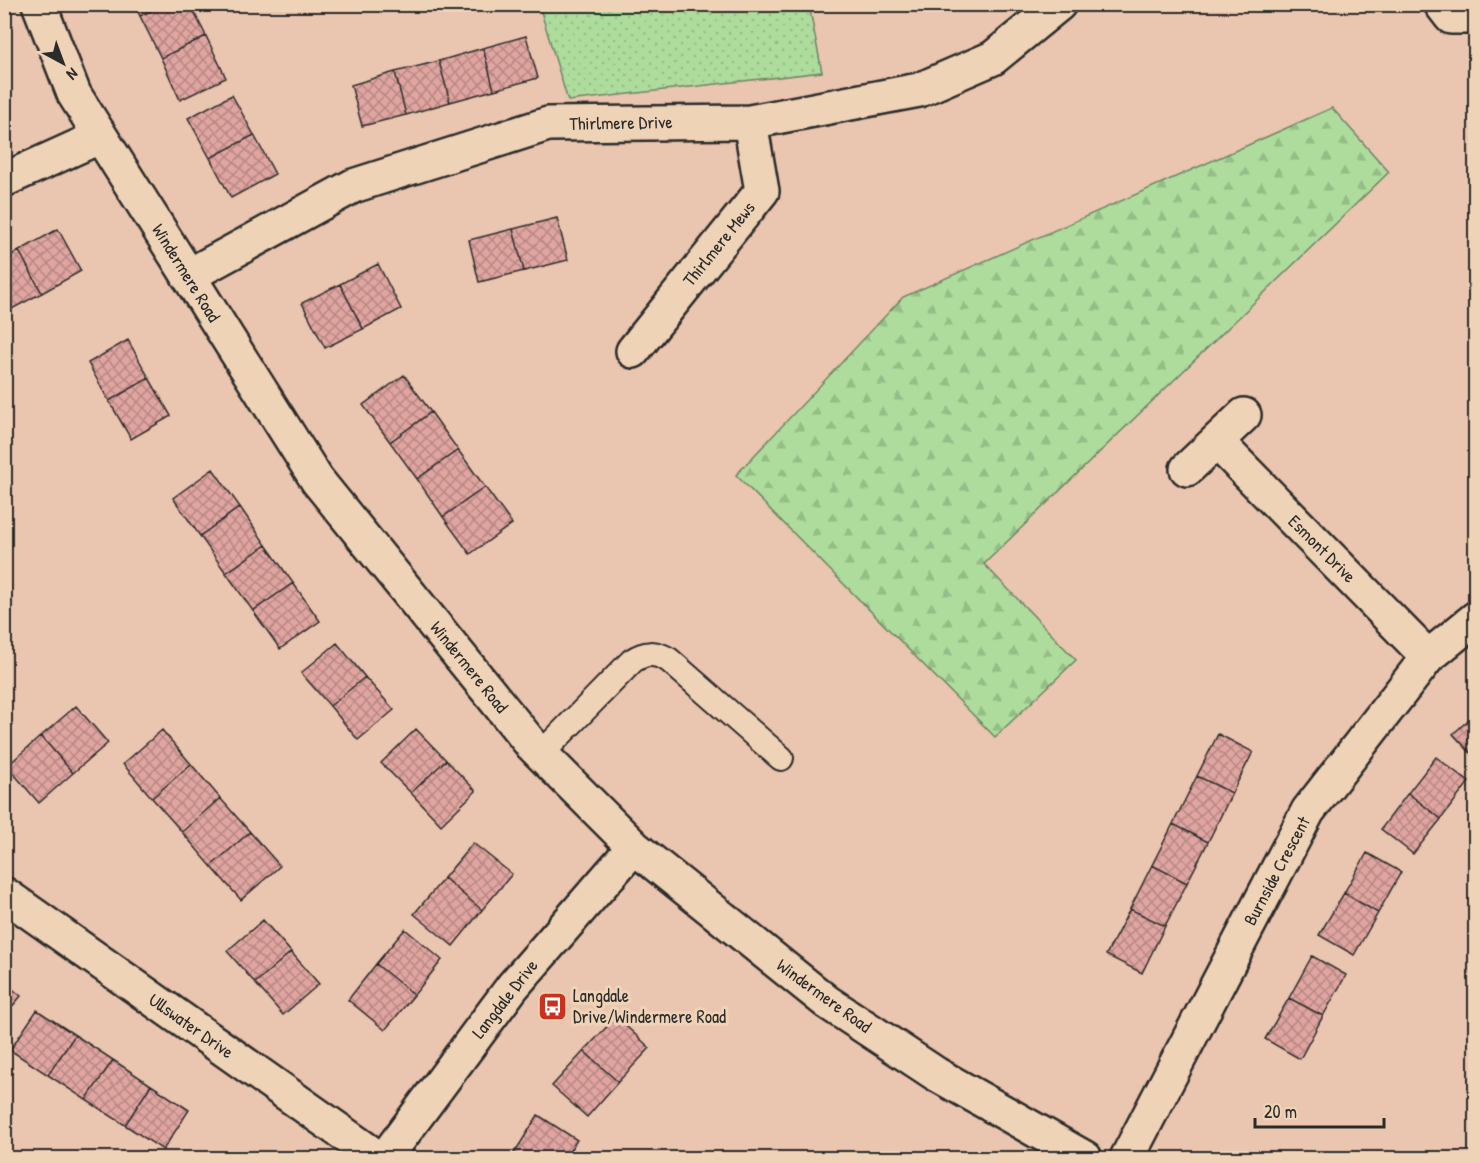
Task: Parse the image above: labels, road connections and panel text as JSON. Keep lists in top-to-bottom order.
{
  "streets": {
    "street": [
      "Thirlmere Drive",
      "Thirlmere Mews",
      "Windermere Road",
      "Esmont Drive",
      "Burnside Crescent",
      "Langdale Drive",
      "Ullswater Drive"
    ]
  },
  "crossings": [
    ["Thirlmere Drive", "Thirlmere Mews"],
    ["Thirlmere Drive", "Windermere Road"],
    ["Windermere Road", "Langdale Drive"],
    ["Esmont Drive", "Burnside Crescent"]
  ],
  "places": {
    "bus stop": ["Langdale Drive/Windermere Road"]
  },
  "scale_bar": "20 m",
  "north": "bottom right"
}
